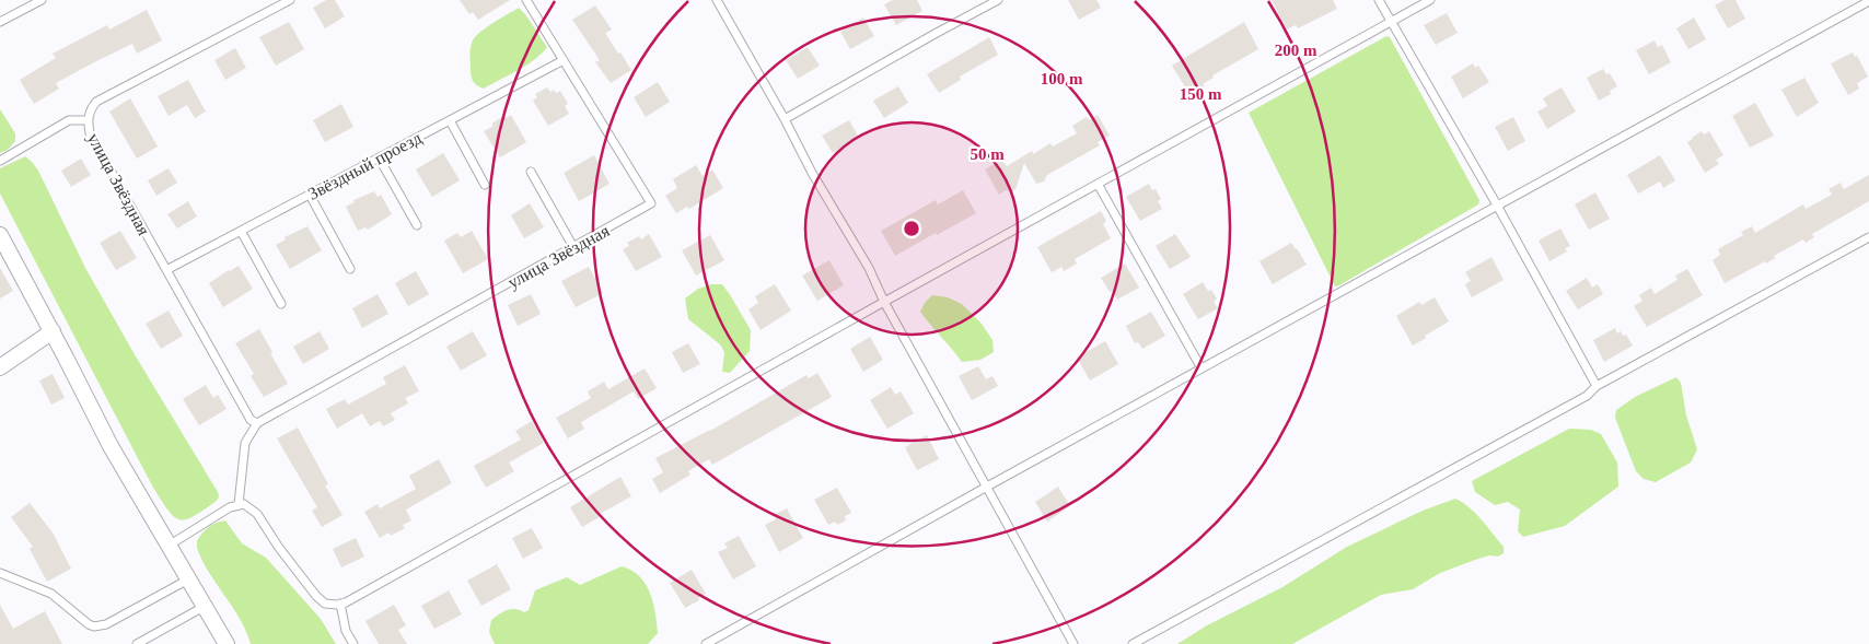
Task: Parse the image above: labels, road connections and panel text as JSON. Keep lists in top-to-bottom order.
{
  "streets": {
    "lane": ["Звёздный проезд", "улица Звёздная"]
  },
  "crossings": [
    ["Звёздный проезд", "улица Звёздная"]
  ],
  "rings": [
    "200 m",
    "100 m",
    "150 m",
    "50 m"
  ]
}
